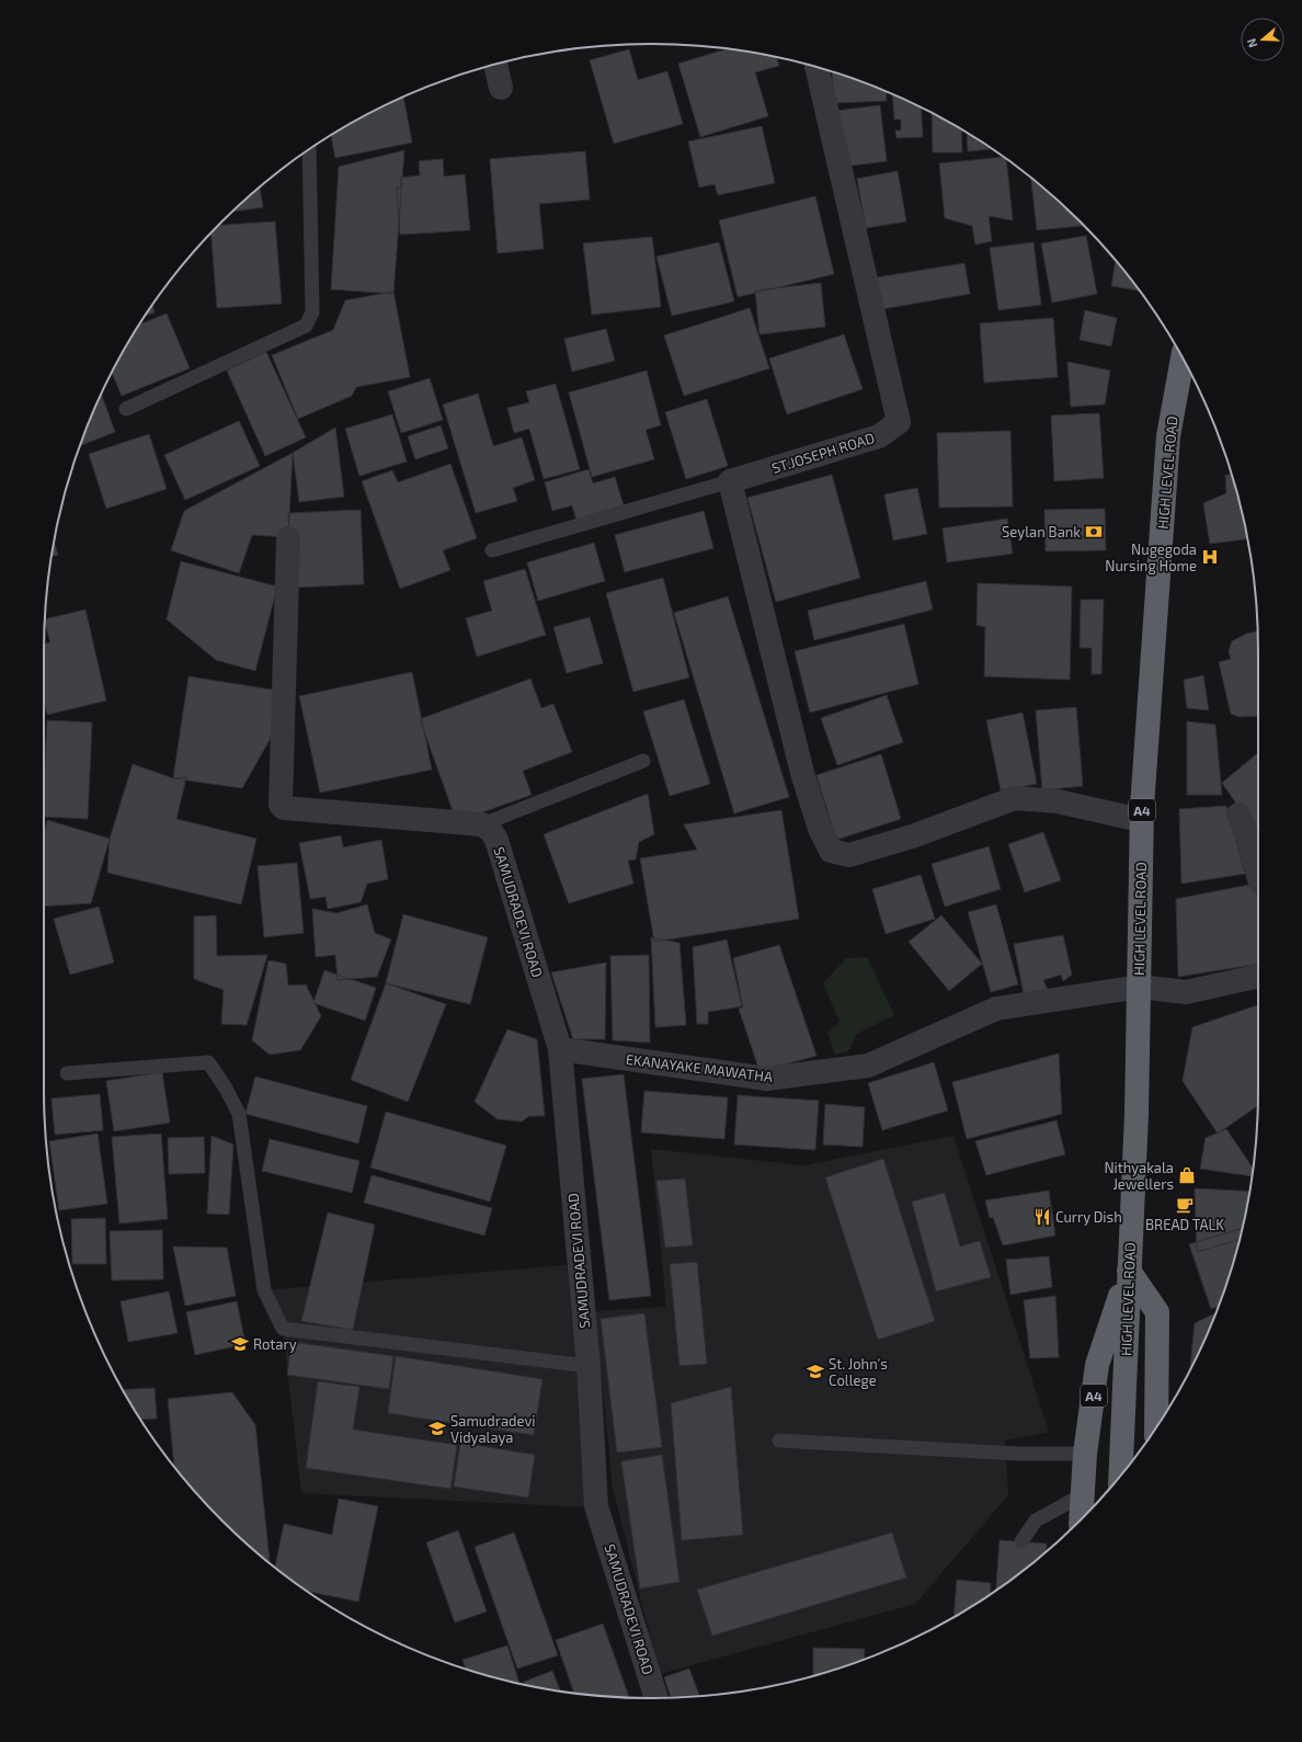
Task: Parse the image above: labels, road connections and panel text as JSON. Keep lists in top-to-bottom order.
{
  "streets": {
    "highway": ["HIGH LEVEL ROAD", "A4"],
    "street": ["ST.JOSEPH ROAD", "SAMUDRADEVI ROAD", "EKANAYAKE MAWATHA"]
  },
  "crossings": [
    ["HIGH LEVEL ROAD", "A4"],
    ["HIGH LEVEL ROAD", "EKANAYAKE MAWATHA"],
    ["SAMUDRADEVI ROAD", "EKANAYAKE MAWATHA"]
  ],
  "places": {
    "bank": ["Seylan Bank"],
    "hospital": ["Nugegoda Nursing Home"],
    "shop": ["Nithyakala Jewellers"],
    "cafe": ["BREAD TALK"],
    "restaurant": ["Curry Dish"],
    "school or university": ["Rotary", "St. John's College", "Samudradevi Vidyalaya"]
  },
  "north": "left"
}
